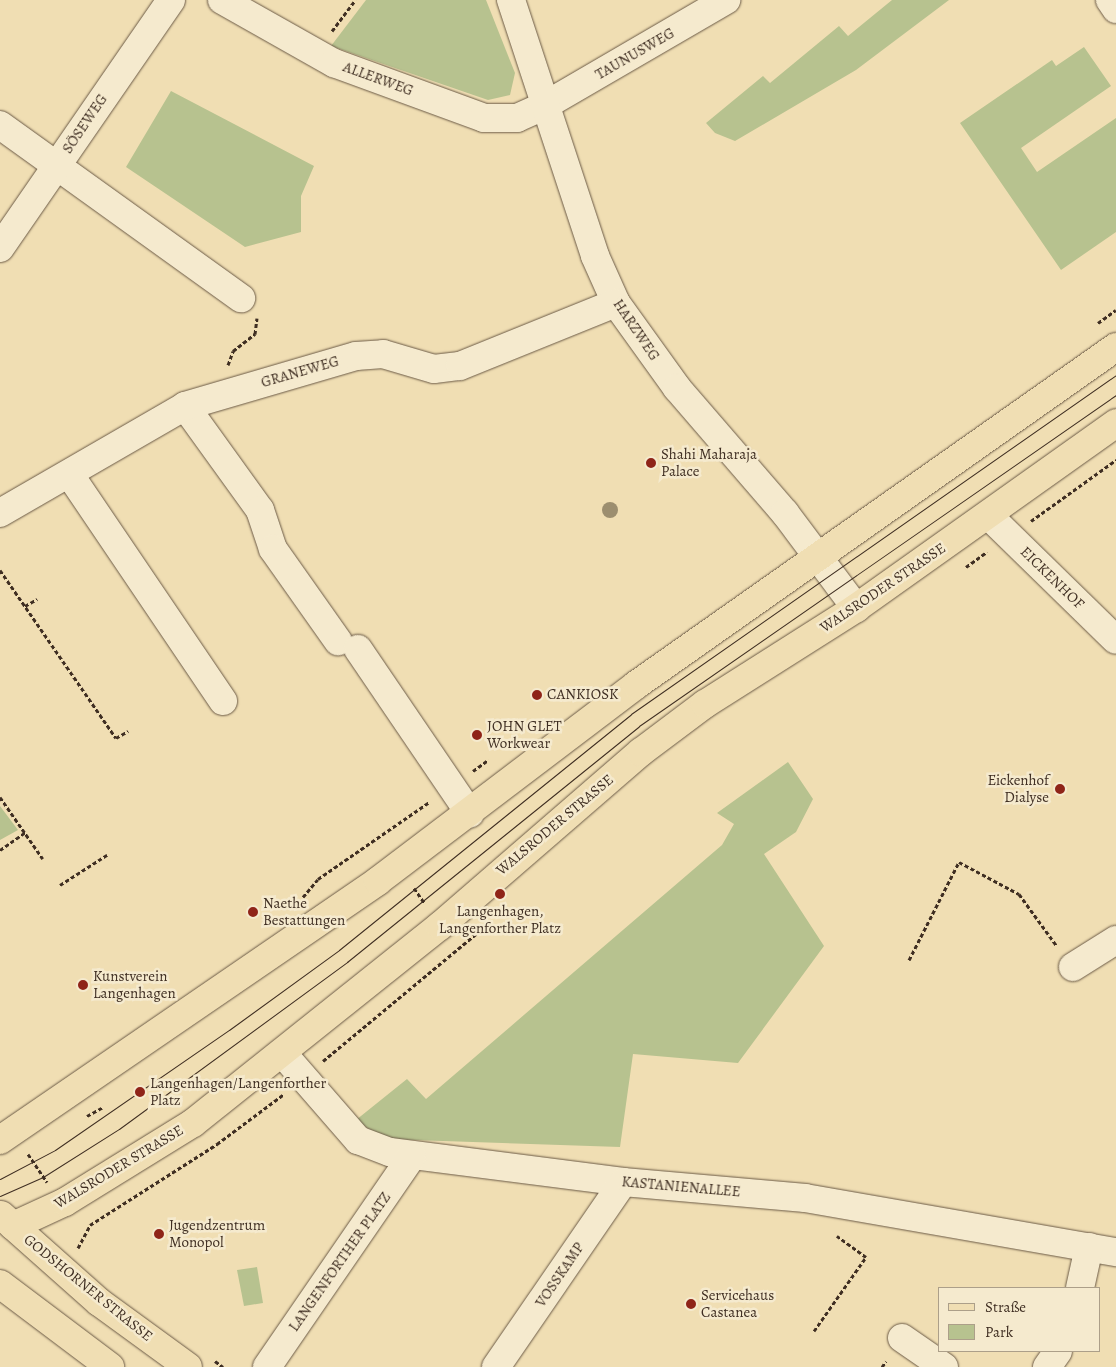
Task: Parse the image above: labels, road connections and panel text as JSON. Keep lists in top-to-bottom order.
{
  "streets": {
    "main road": ["WALSRODER STRASSE", "GODSHORNER STRASSE"],
    "street": [
      "TAUNUSWEG",
      "ALLERWEG",
      "SÖSEWEG",
      "HARZWEG",
      "GRANEWEG",
      "EICKENHOF",
      "KASTANIENALLEE",
      "LANGENFORTHER PLATZ",
      "VOSSKAMP"
    ]
  },
  "crossings": [
    ["TAUNUSWEG", "ALLERWEG"],
    ["TAUNUSWEG", "HARZWEG"],
    ["ALLERWEG", "HARZWEG"],
    ["HARZWEG", "GRANEWEG"],
    ["HARZWEG", "WALSRODER STRASSE"],
    ["EICKENHOF", "WALSRODER STRASSE"],
    ["WALSRODER STRASSE", "KASTANIENALLEE"],
    ["WALSRODER STRASSE", "GODSHORNER STRASSE"],
    ["KASTANIENALLEE", "LANGENFORTHER PLATZ"],
    ["KASTANIENALLEE", "VOSSKAMP"]
  ],
  "places": [
    "Shahi Maharaja Palace",
    "CANKIOSK",
    "JOHN GLET Workwear",
    "Eickenhof Dialyse",
    "Langenhagen, Langenforther Platz",
    "Naethe Bestattungen",
    "Kunstverein Langenhagen",
    "Langenhagen/Langenforther Platz",
    "Jugendzentrum Monopol",
    "Servicehaus Castanea"
  ],
  "legend": ["Straße", "Park"]
}
